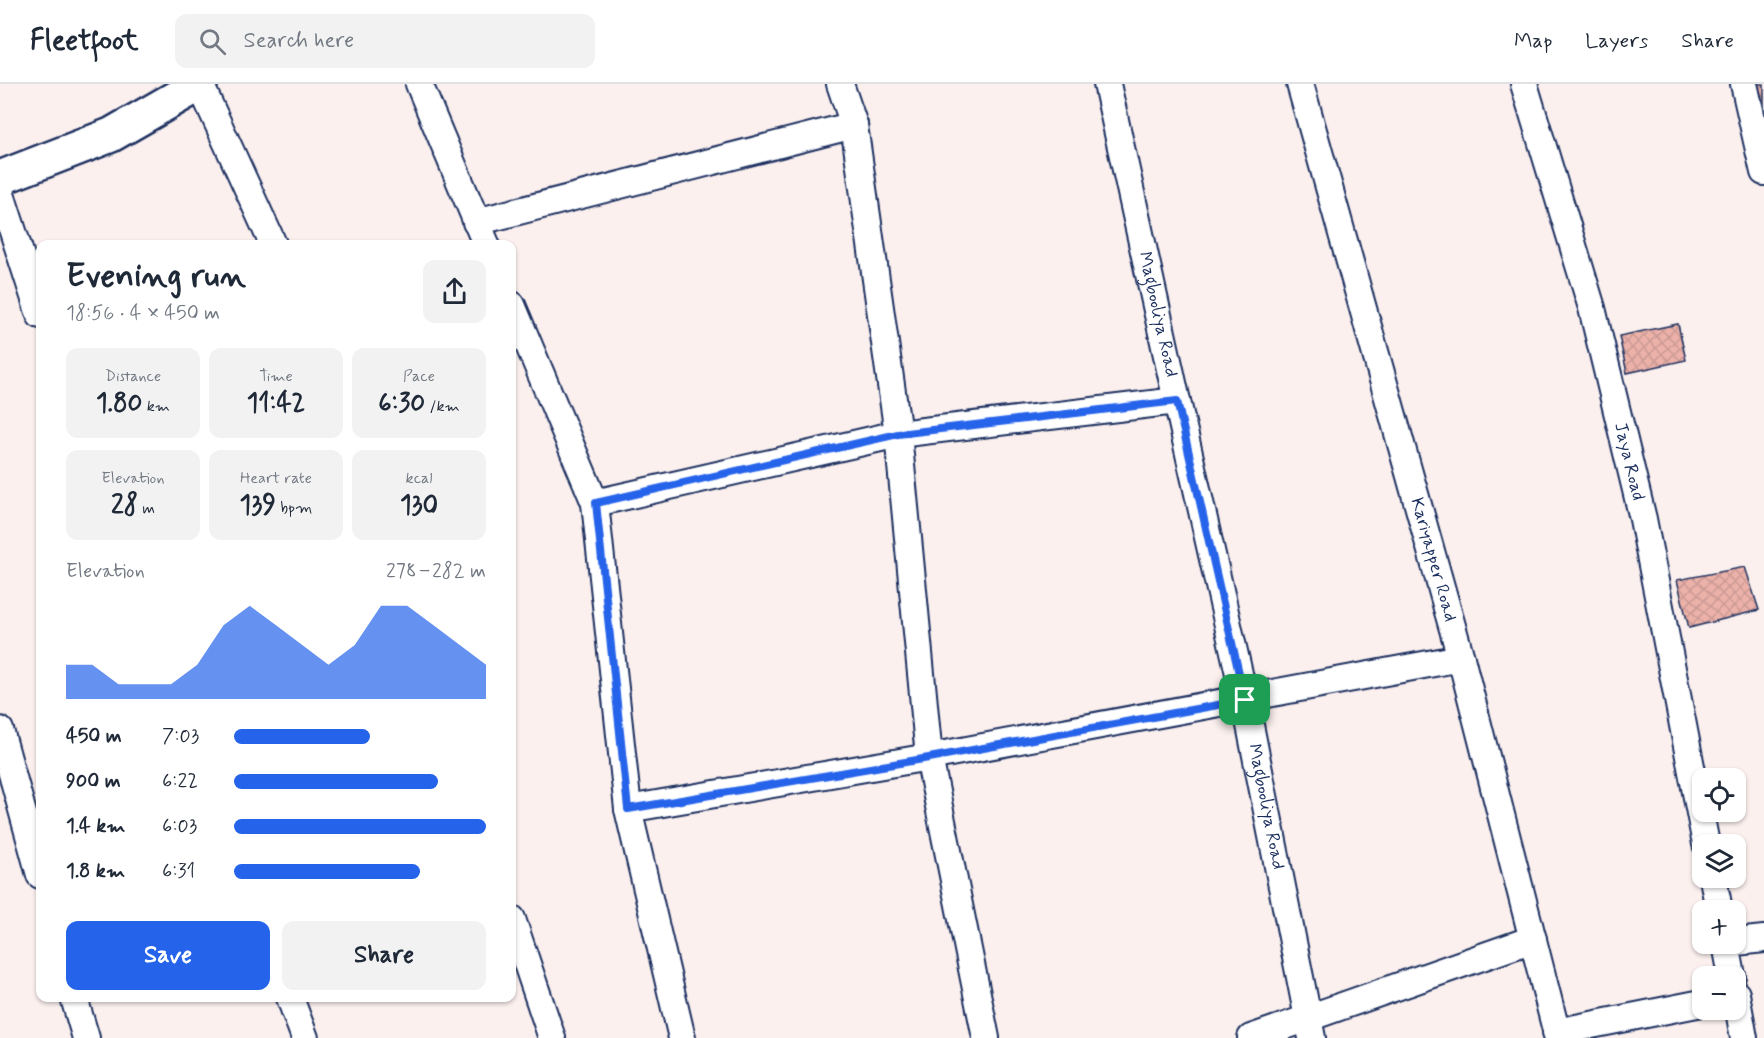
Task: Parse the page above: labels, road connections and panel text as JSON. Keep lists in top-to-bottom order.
{
  "streets": {
    "street": ["Magbooliya Road", "Jaya Road", "Kariyapper Road"]
  },
  "page": {
    "header": "Fleetfoot",
    "search": "Search here",
    "nav": ["Map", "Layers", "Share"],
    "heading": ["Evening run", "18:56 · 4 × 450 m"],
    "stats": [
      ["Distance", "1.80 km"],
      ["Time", "11:42"],
      ["Pace", "6:30 /km"],
      ["Elevation", "28 m"],
      ["Heart rate", "139 bpm"],
      ["kcal", "130"]
    ],
    "chart": ["Elevation", "278–282 m"],
    "list": [
      {
        "name": "450 m",
        "note": "7:03"
      },
      {
        "name": "900 m",
        "note": "6:22"
      },
      {
        "name": "1.4 km",
        "note": "6:03"
      },
      {
        "name": "1.8 km",
        "note": "6:31"
      }
    ],
    "map_buttons": ["+", "−"],
    "buttons": ["Save", "Share"]
  }
}
